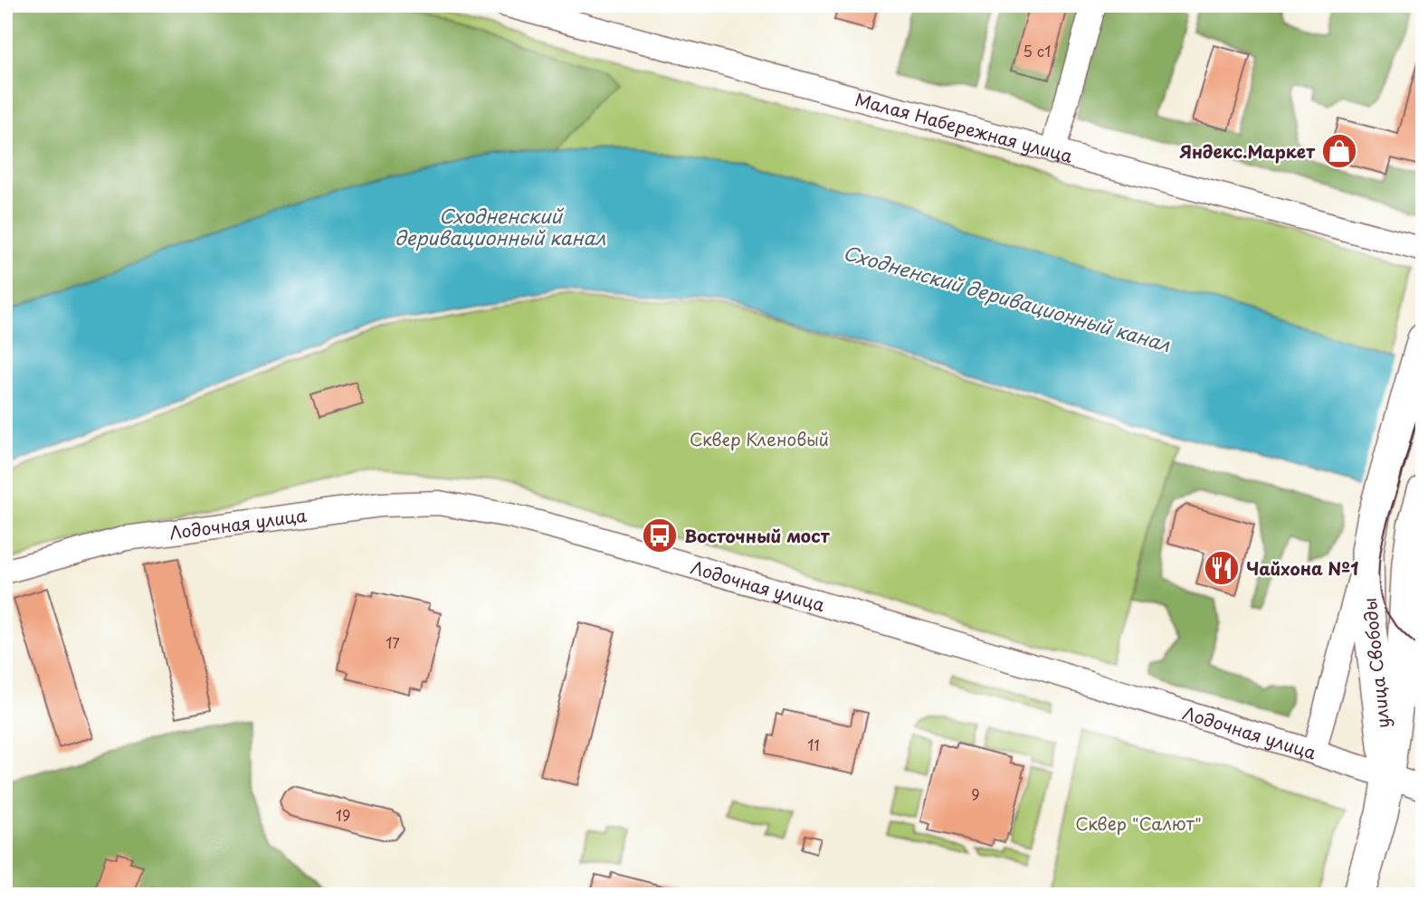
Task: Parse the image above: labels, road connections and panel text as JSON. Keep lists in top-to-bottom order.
{
  "streets": {
    "main road": ["улица Свободы"],
    "street": ["Малая Набережная улица", "Лодочная улица"]
  },
  "crossings": [
    ["Лодочная улица", "улица Свободы"]
  ],
  "water": ["Сходненский деривационный канал"],
  "parks": ["Сквер Кленовый", "Сквер \"Салют\""],
  "places": {
    "shop": ["Яндекс.Маркет"],
    "bus stop": ["Восточный мост"],
    "restaurant": ["Чайхона №1"]
  },
  "house_numbers": [
    "5 с1",
    "17",
    "11",
    "9",
    "19"
  ]
}
